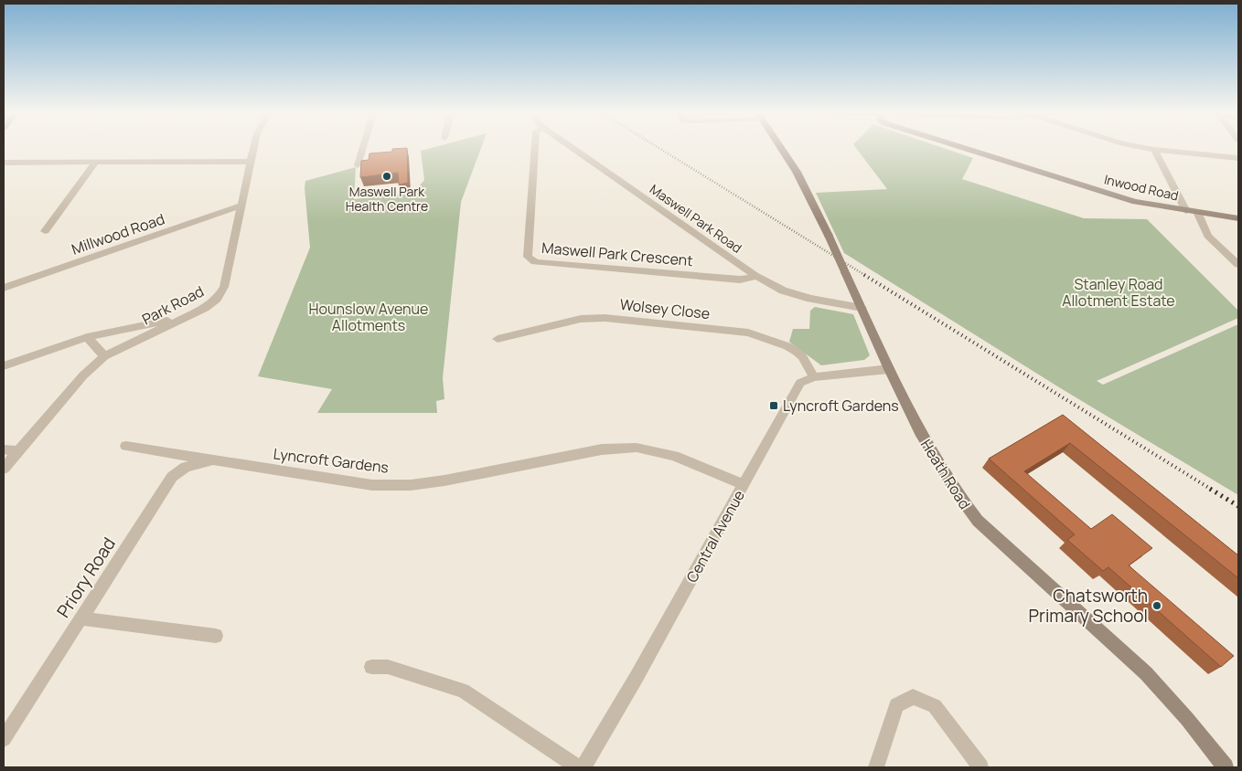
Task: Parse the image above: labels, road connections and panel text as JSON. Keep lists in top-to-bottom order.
{
  "streets": {
    "street": [
      "Inwood Road",
      "Maswell Park Road",
      "Millwood Road",
      "Maswell Park Crescent",
      "Park Road",
      "Wolsey Close",
      "Lyncroft Gardens",
      "Heath Road",
      "Central Avenue",
      "Priory Road"
    ]
  },
  "crossings": [
    ["Maswell Park Road", "Maswell Park Crescent"],
    ["Maswell Park Road", "Heath Road"],
    ["Millwood Road", "Park Road"],
    ["Wolsey Close", "Central Avenue"],
    ["Lyncroft Gardens", "Central Avenue"],
    ["Lyncroft Gardens", "Priory Road"],
    ["Heath Road", "Central Avenue"]
  ],
  "parks": ["Stanley Road Allotment Estate", "Hounslow Avenue Allotments"],
  "places": {
    "other": ["Maswell Park Health Centre", "Chatsworth Primary School"],
    "transit": ["Lyncroft Gardens"]
  }
}
